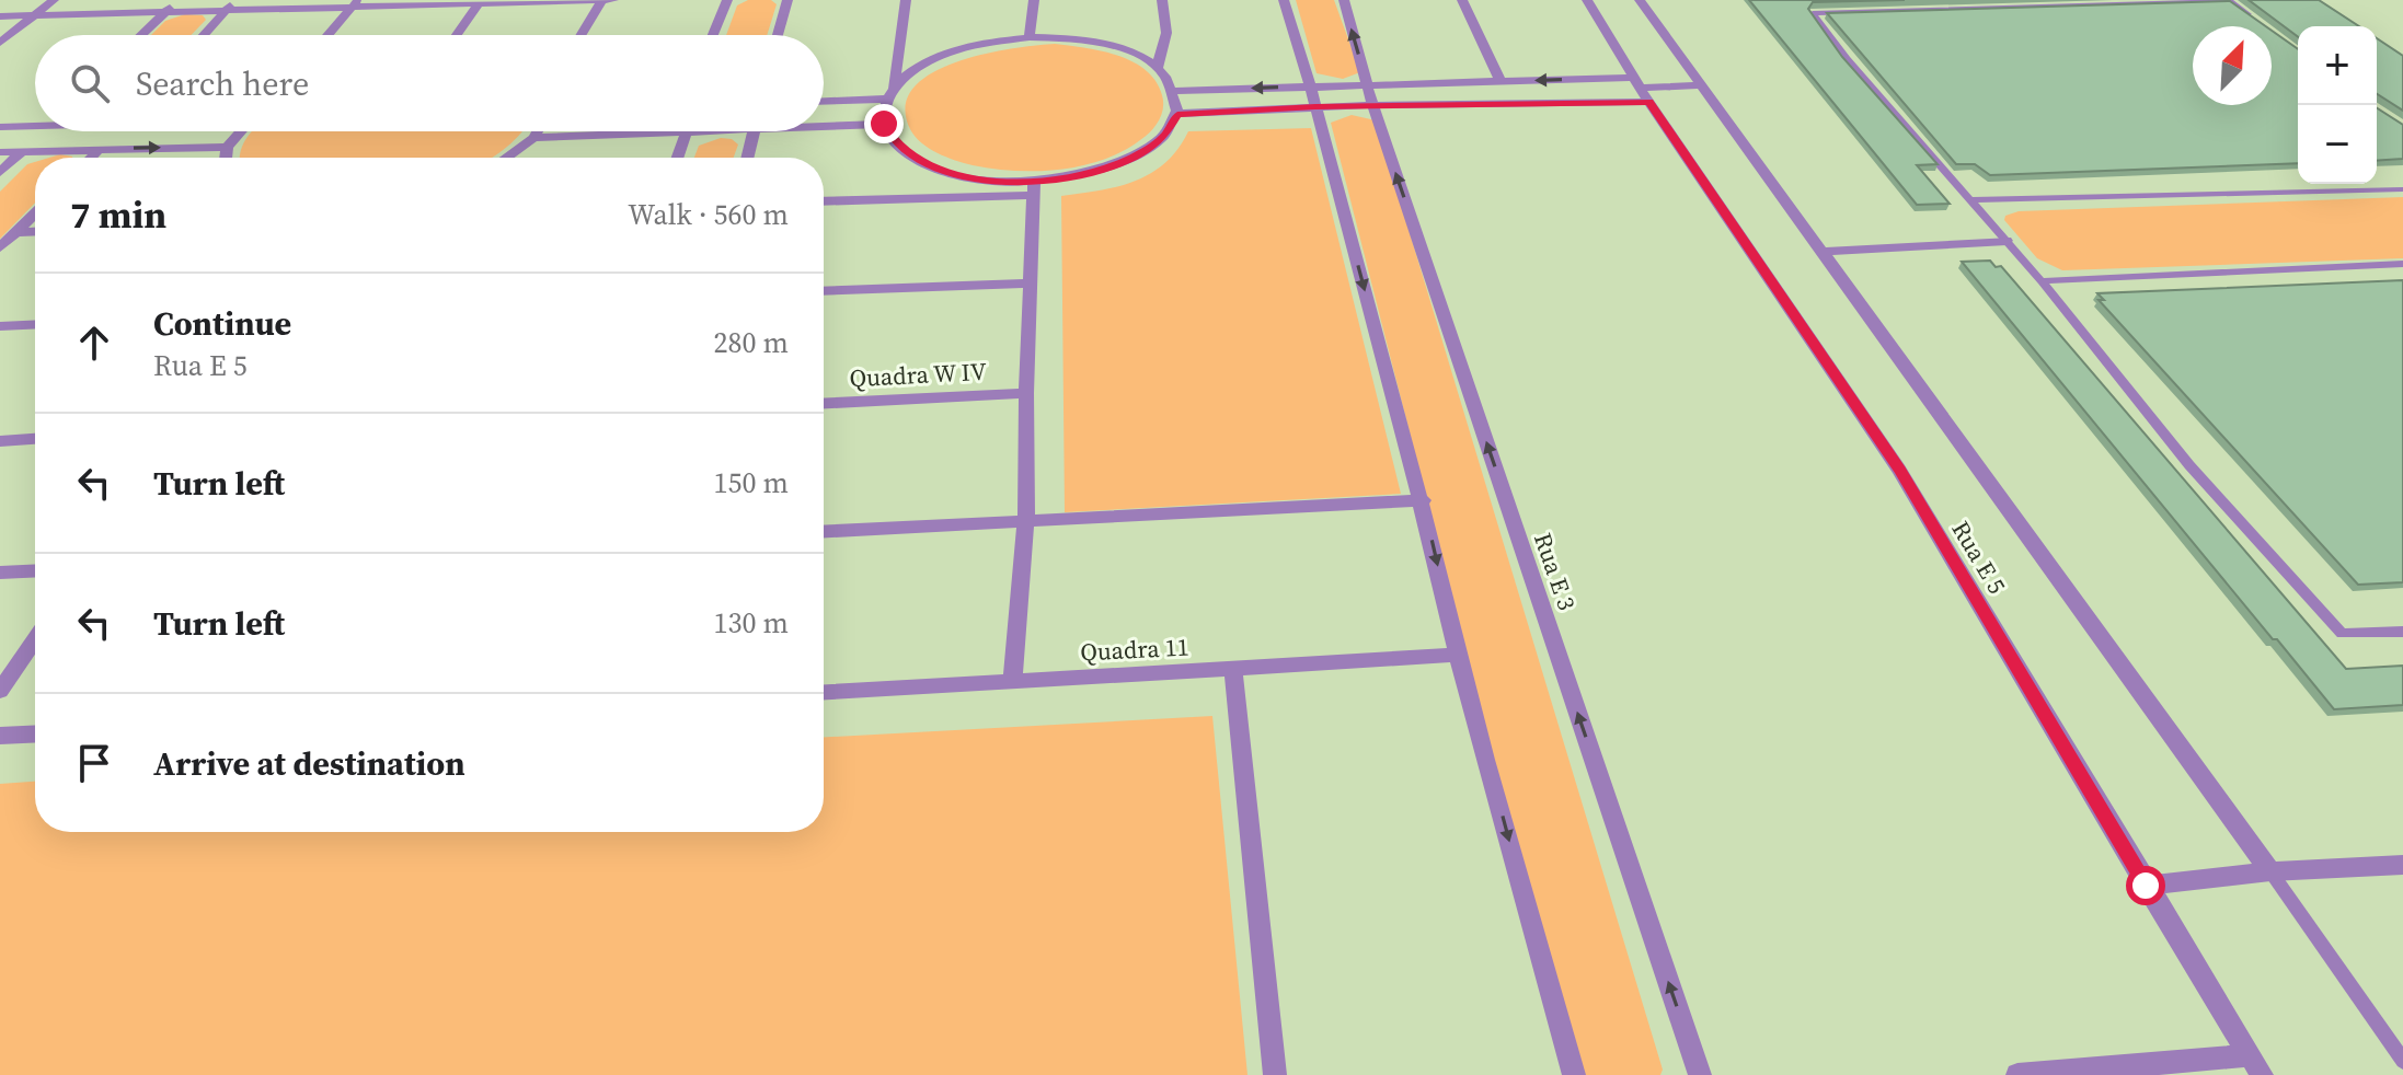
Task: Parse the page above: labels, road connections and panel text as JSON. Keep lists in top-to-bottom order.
{
  "streets": {
    "street": [
      "Quadra W IV",
      "Rua E 5",
      "Rua E 3",
      "Quadra 11"
    ]
  },
  "north": "top right",
  "page": {
    "map_buttons": ["+", "−"],
    "search": "Search here",
    "heading": ["7 min", "Walk · 560 m"],
    "list": [
      ["Continue", "Rua E 5", "280 m"],
      ["Turn left", "150 m"],
      ["Turn left", "130 m"],
      "Arrive at destination"
    ]
  }
}
